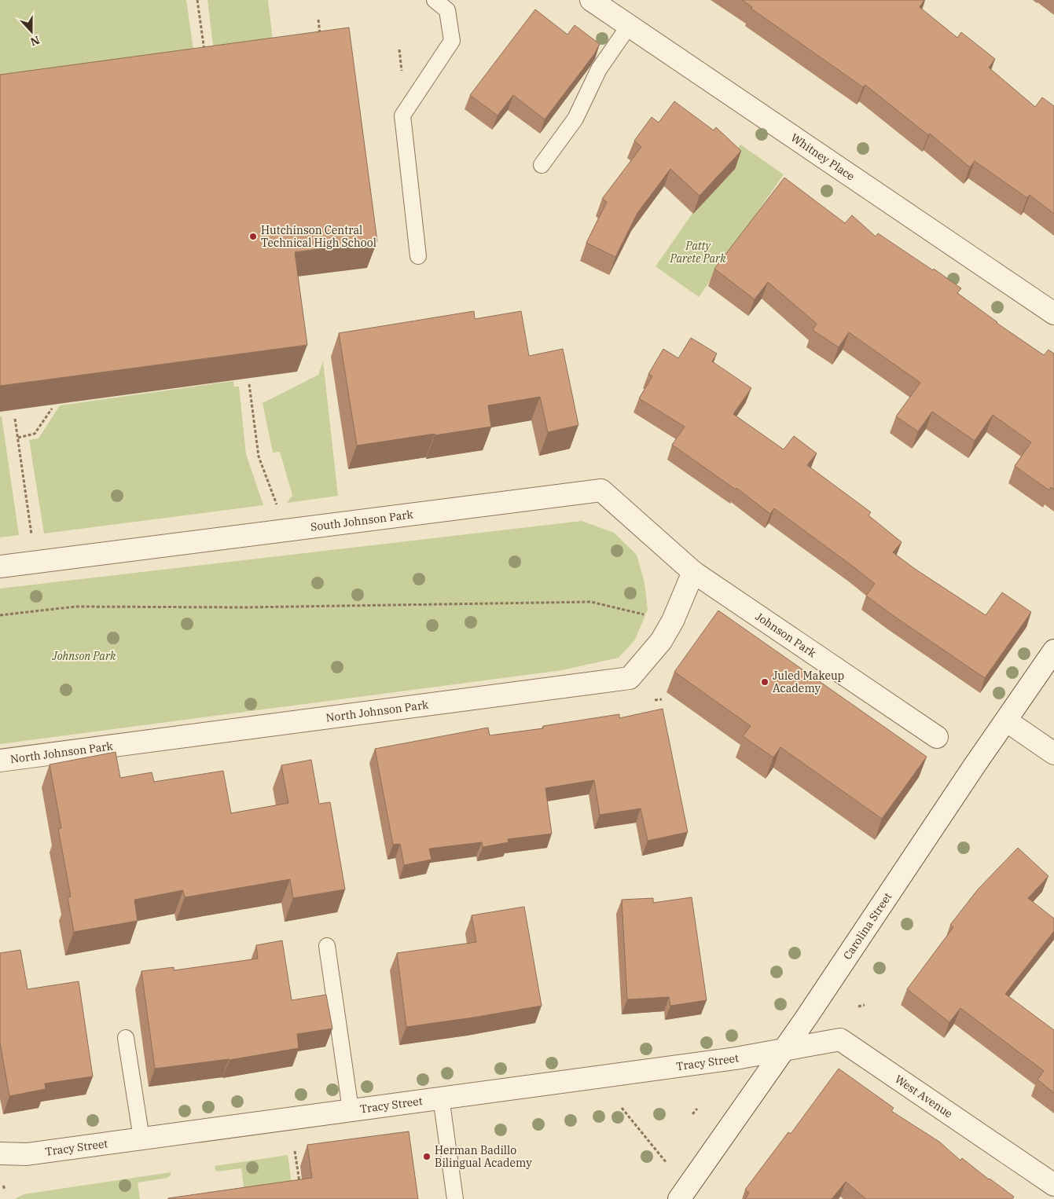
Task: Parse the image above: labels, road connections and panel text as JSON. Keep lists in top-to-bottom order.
{
  "streets": {
    "street": [
      "Whitney Place",
      "South Johnson Park",
      "Johnson Park",
      "North Johnson Park",
      "Carolina Street",
      "Tracy Street",
      "West Avenue"
    ]
  },
  "crossings": [
    ["South Johnson Park", "Johnson Park"],
    ["South Johnson Park", "North Johnson Park"],
    ["Johnson Park", "North Johnson Park"],
    ["Carolina Street", "Tracy Street"],
    ["Carolina Street", "West Avenue"],
    ["Tracy Street", "West Avenue"]
  ],
  "parks": ["Patty Parete Park", "Johnson Park"],
  "places": ["Hutchinson Central Technical High School", "Juled Makeup Academy", "Herman Badillo Bilingual Academy"],
  "north": "bottom"
}
